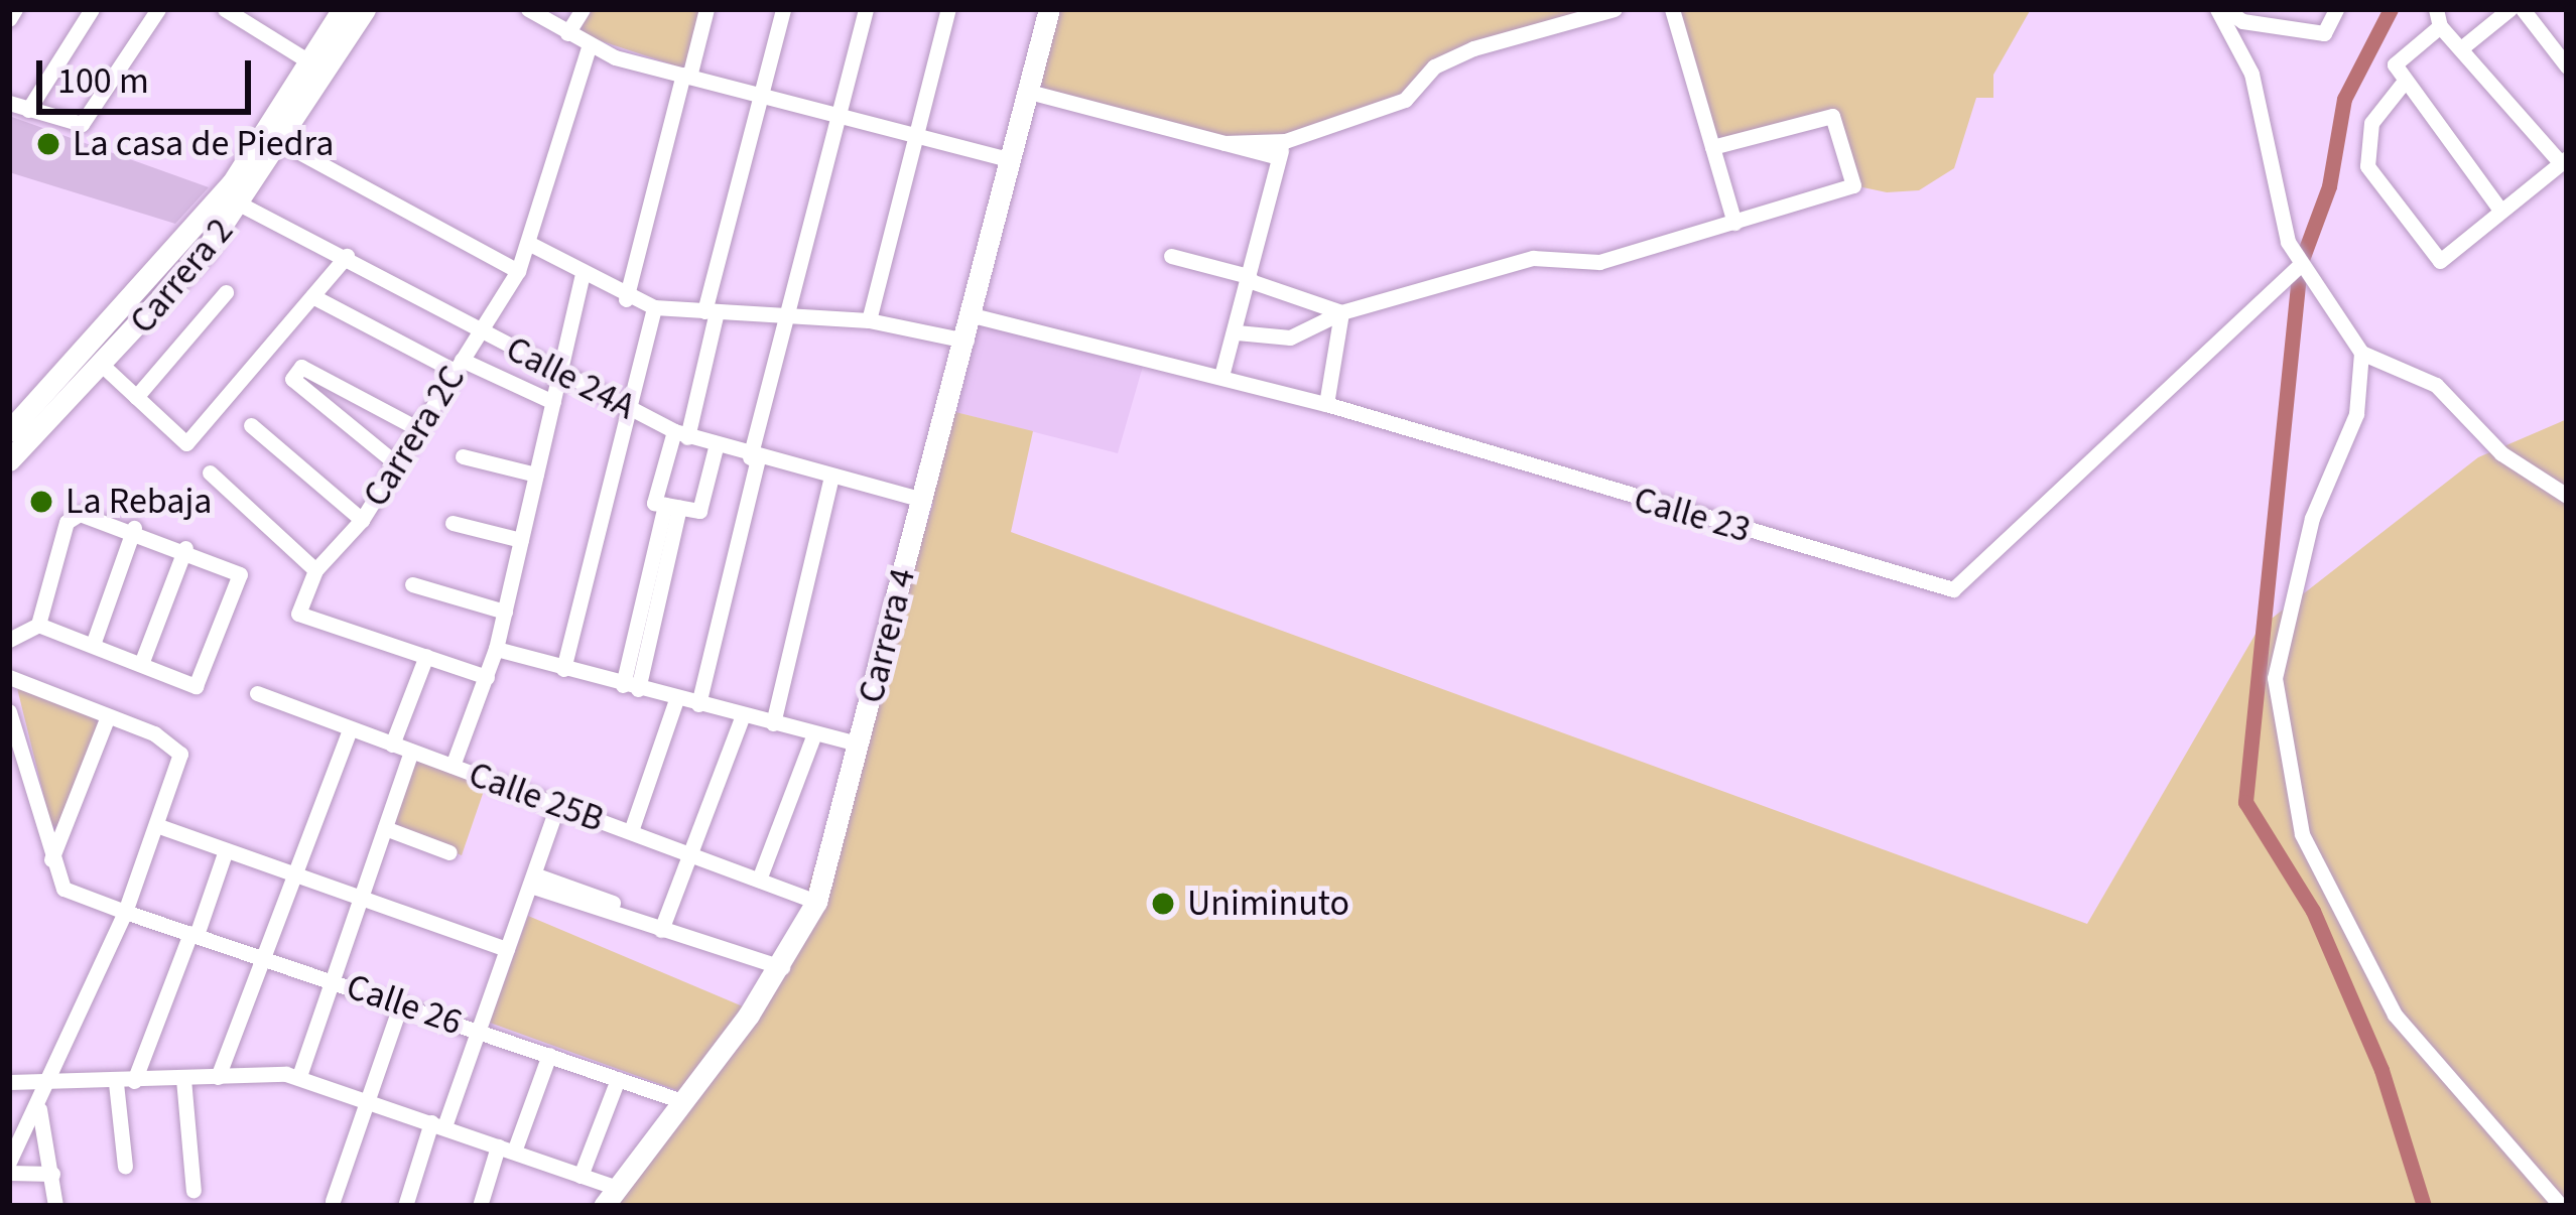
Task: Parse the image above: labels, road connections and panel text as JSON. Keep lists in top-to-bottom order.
{
  "streets": {
    "main road": ["Carrera 2", "Carrera 4"],
    "street": [
      "Calle 24A",
      "Carrera 2C",
      "Calle 23",
      "Calle 25B",
      "Calle 26"
    ]
  },
  "crossings": [
    ["Carrera 2", "Calle 24A"],
    ["Calle 24A", "Carrera 2C"],
    ["Calle 24A", "Carrera 4"],
    ["Calle 23", "Carrera 4"],
    ["Carrera 4", "Calle 25B"],
    ["Carrera 4", "Calle 26"]
  ],
  "places": ["La casa de Piedra", "La Rebaja", "Uniminuto"],
  "scale_bar": "100 m"
}
